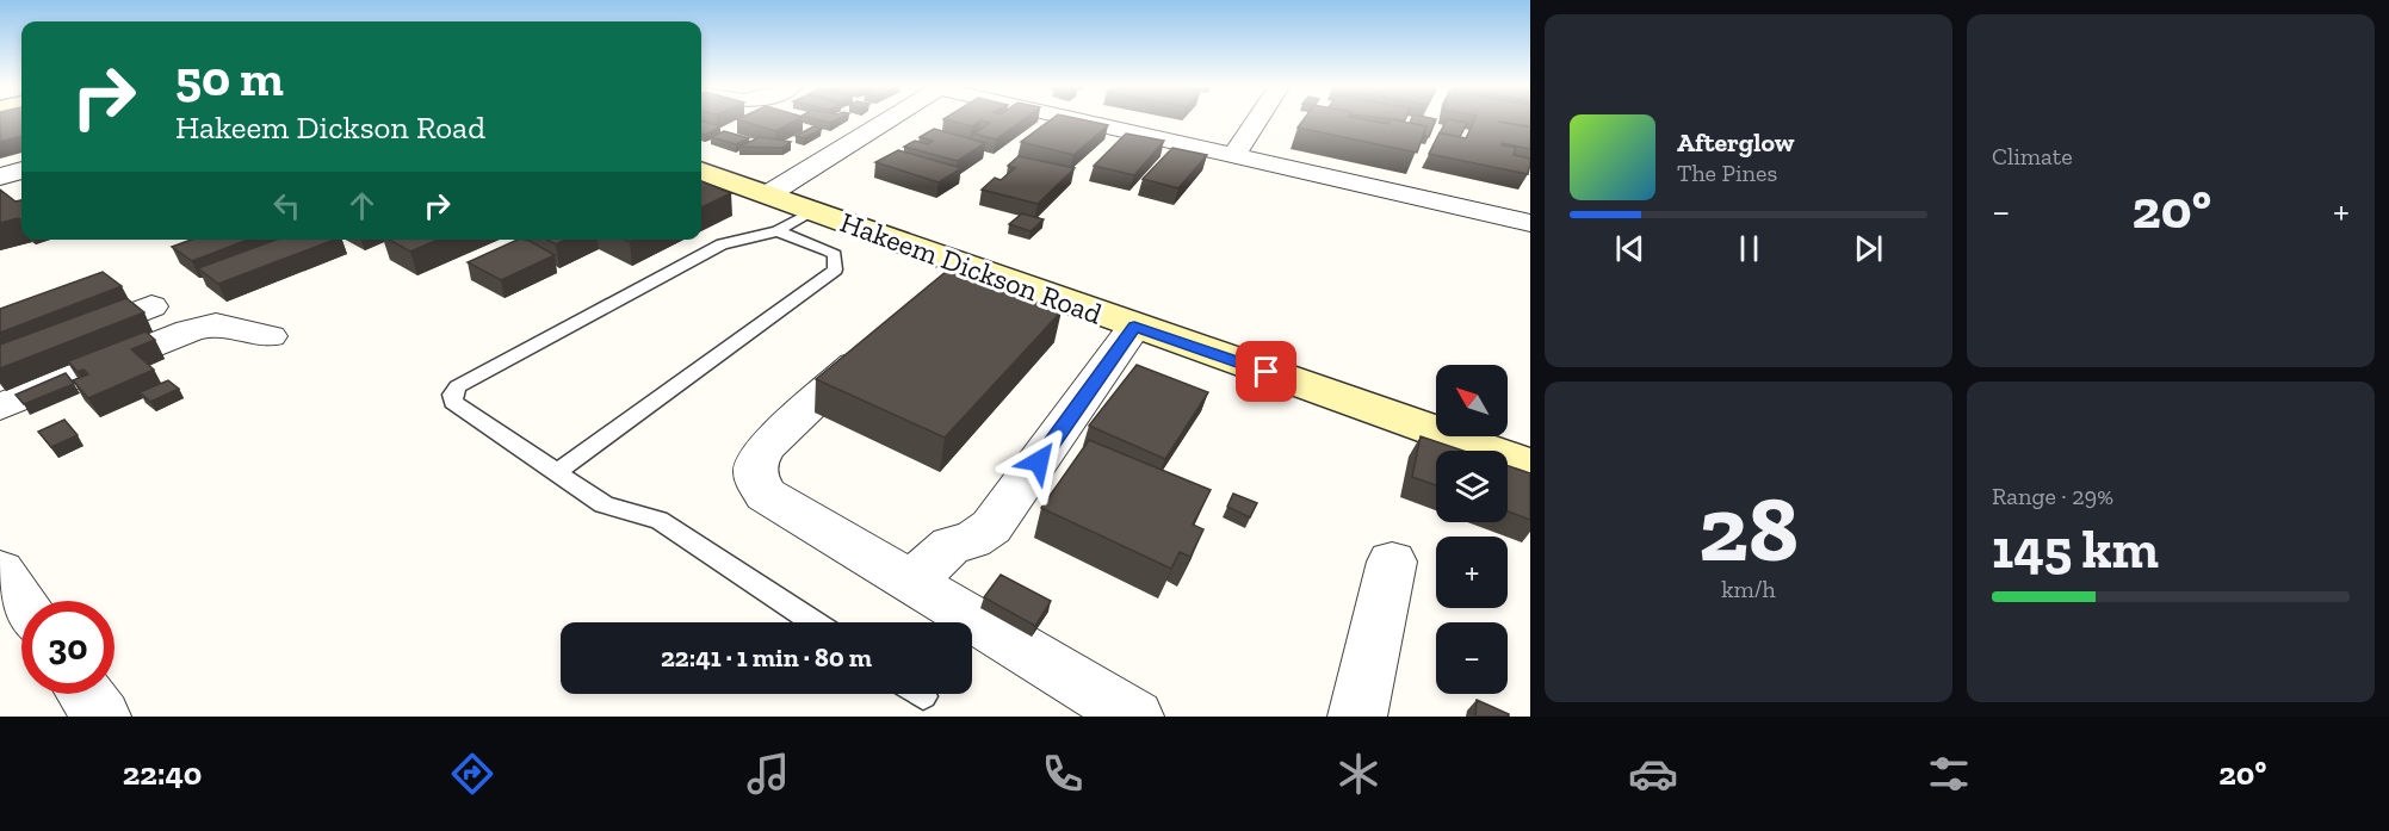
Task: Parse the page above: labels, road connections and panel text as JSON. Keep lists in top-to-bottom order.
{
  "streets": {
    "main road": ["Hakeem Dickson Road"]
  },
  "north": "top left",
  "page": {
    "tile": [
      "Climate",
      ["28", "km/h"],
      ["Range · 29%", "145 km"]
    ],
    "turn": ["50 m", "Hakeem Dickson Road"],
    "song": ["Afterglow", "The Pines"],
    "heat": ["−", "20°", "+"],
    "map_buttons": ["+", "−"],
    "limit": "30",
    "trip": "22:41 · 1 min · 80 m",
    "tabs": ["22:40", "20°"]
  }
}
